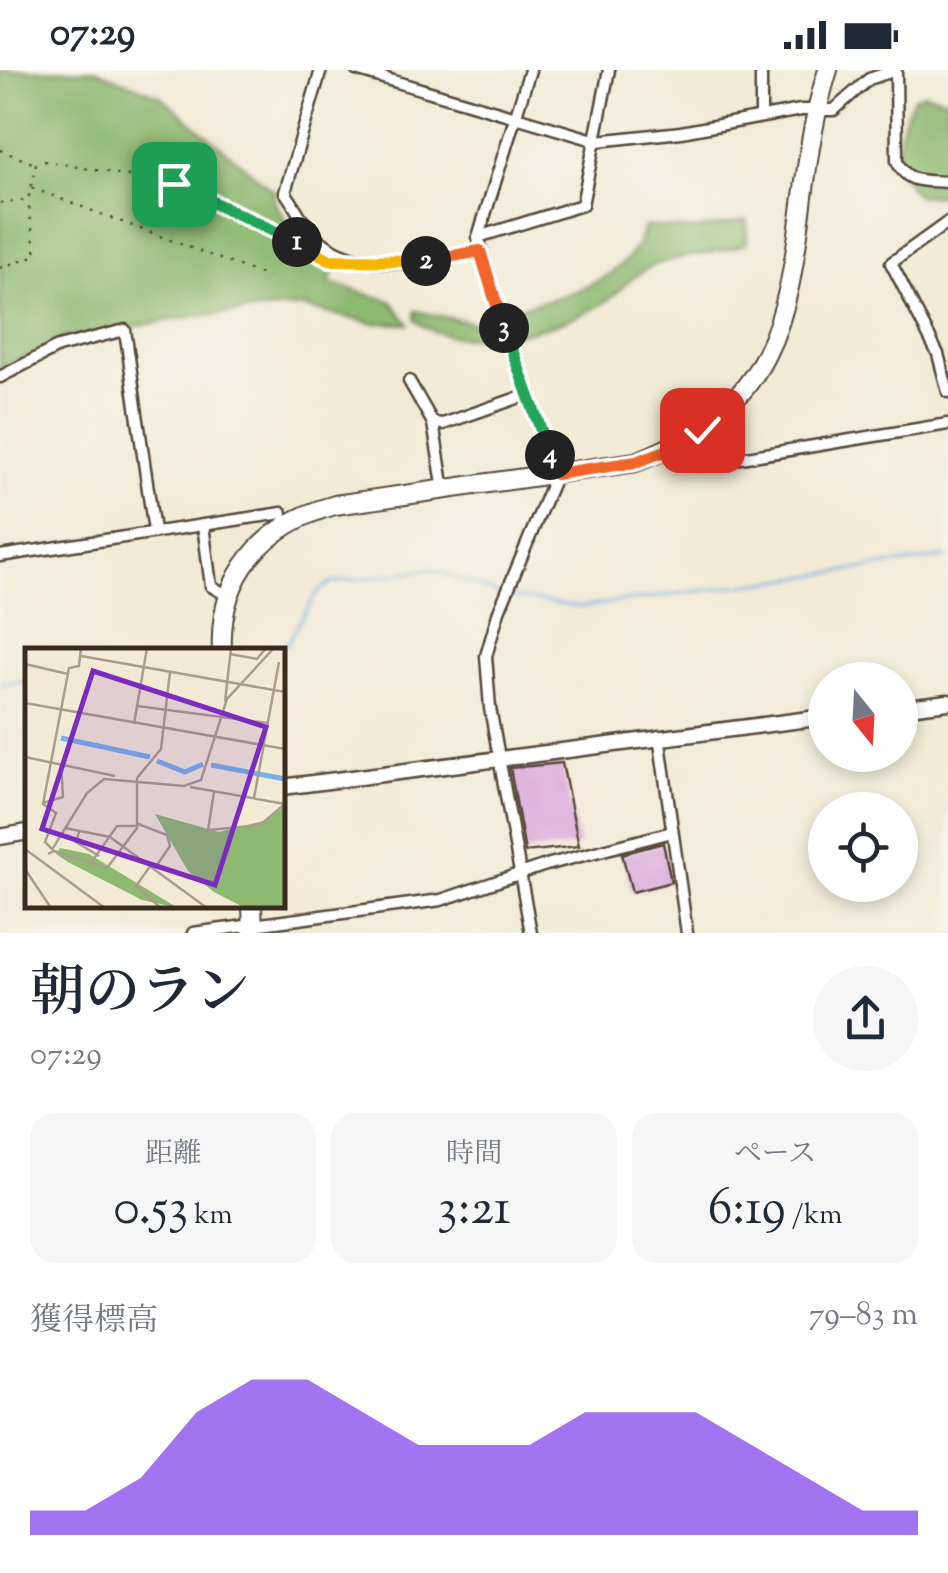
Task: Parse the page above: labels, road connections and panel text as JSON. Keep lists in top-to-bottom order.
{
  "north": "bottom",
  "page": {
    "status": "07:29",
    "pins": [
      "1",
      "2",
      "3",
      "4"
    ],
    "heading": ["朝のラン", "07:29"],
    "stats": [
      ["距離", "0.53 km"],
      ["時間", "3:21"],
      ["ペース", "6:19 /km"]
    ],
    "chart": ["獲得標高", "79–83 m"]
  }
}
